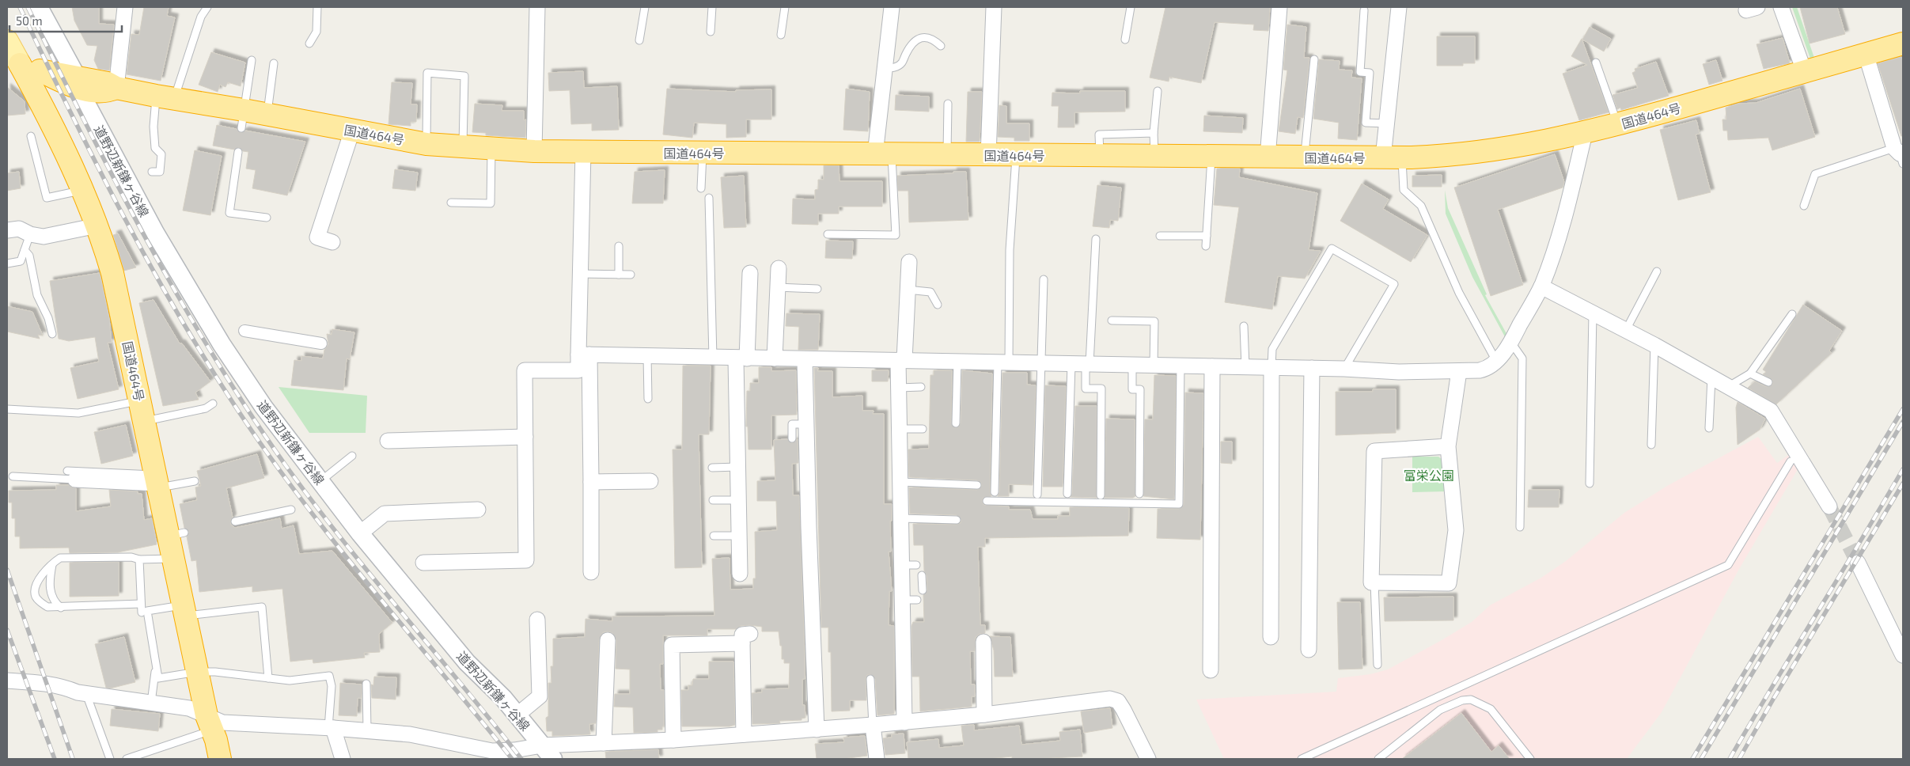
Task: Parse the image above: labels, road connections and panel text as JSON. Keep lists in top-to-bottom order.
{
  "streets": {
    "highway": ["国道464号"],
    "street": ["道野辺新鎌ヶ谷線"]
  },
  "crossings": [
    ["国道464号", "道野辺新鎌ヶ谷線"]
  ],
  "parks": ["富栄公園"],
  "scale_bar": "50 m"
}
